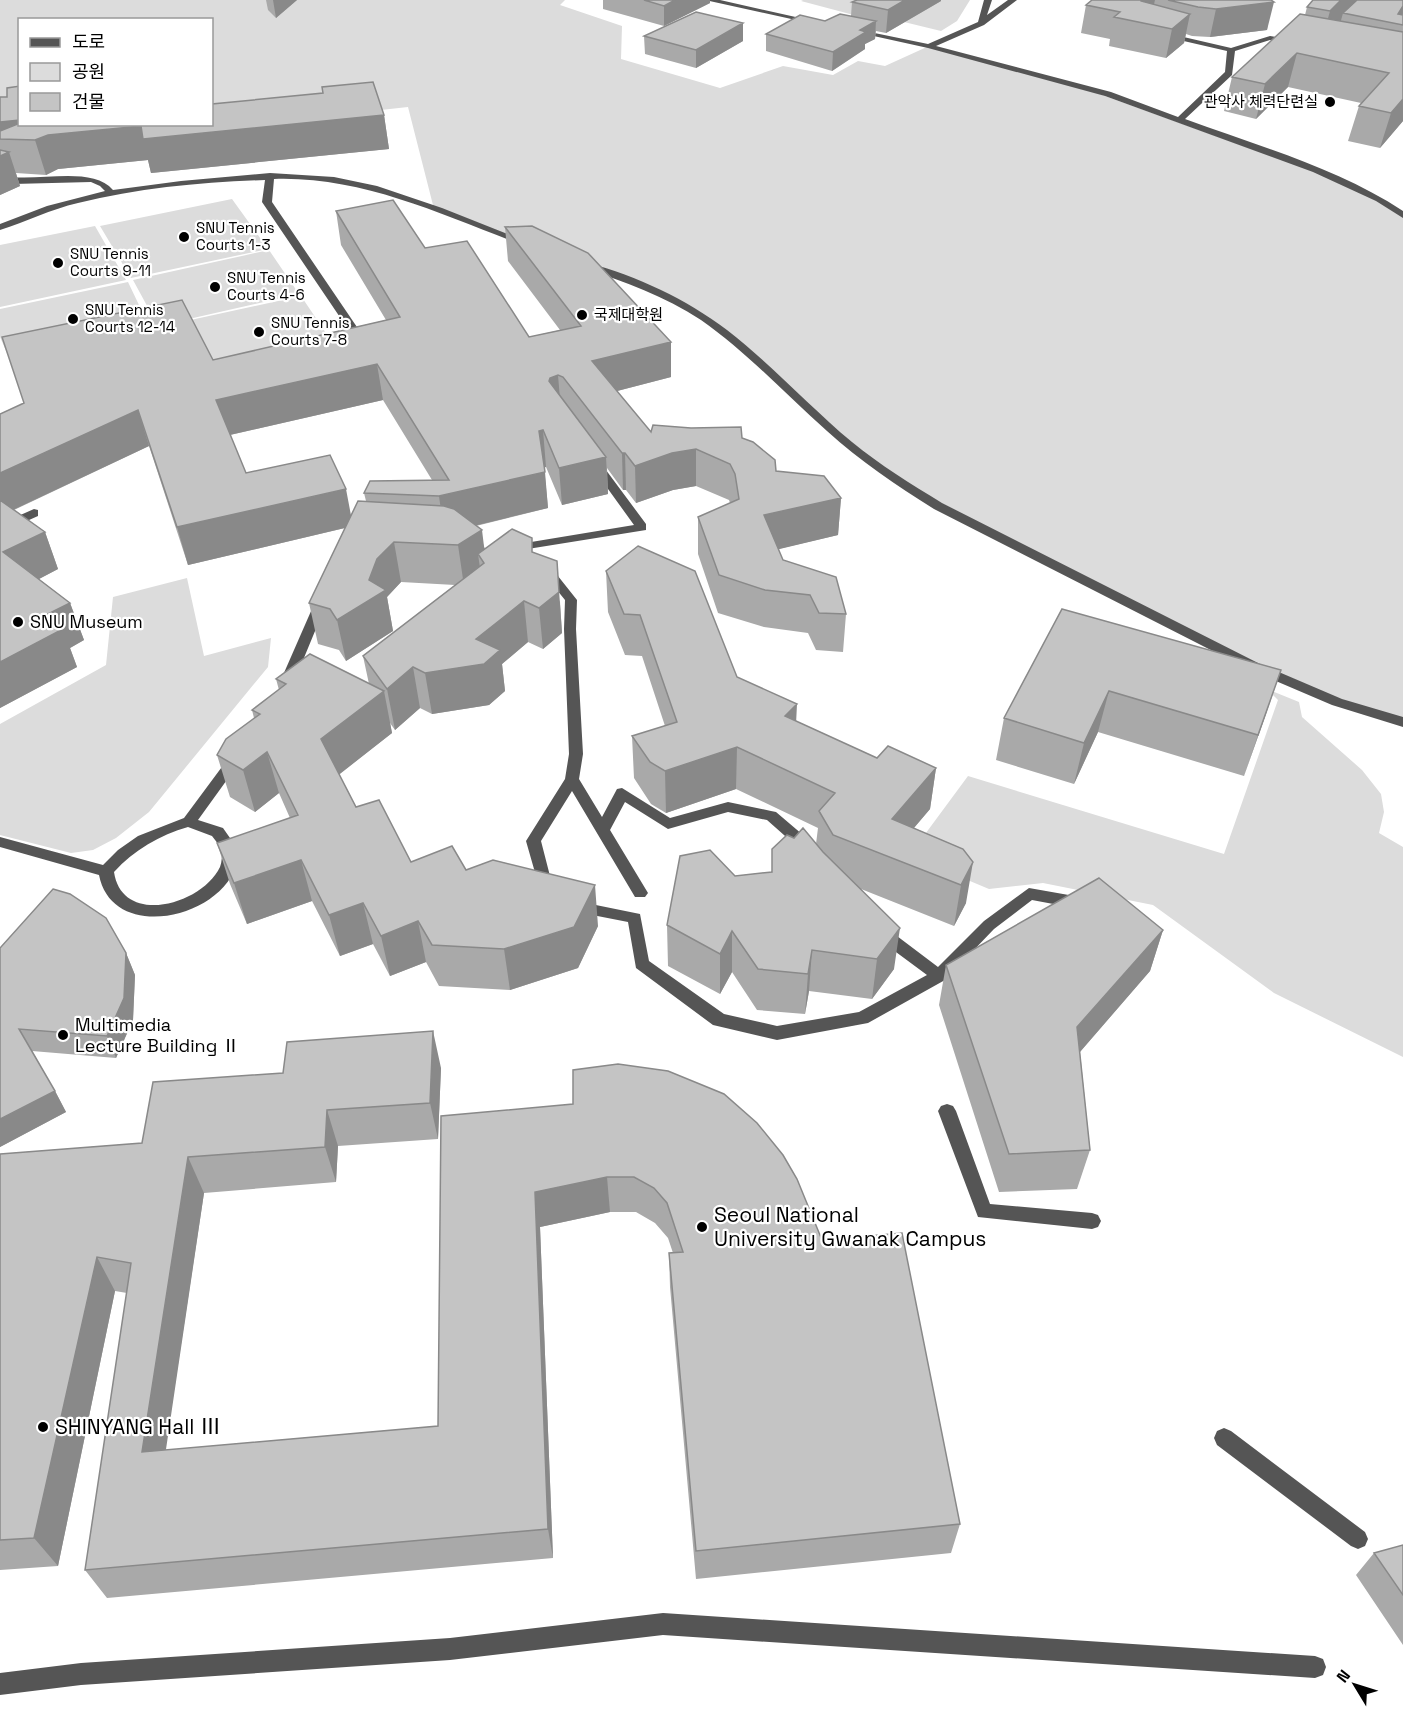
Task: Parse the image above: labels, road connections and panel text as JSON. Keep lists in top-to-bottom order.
{
  "places": [
    "관악사 체력단련실",
    "SNU Tennis Courts 1-3",
    "SNU Tennis Courts 9-11",
    "SNU Tennis Courts 4-6",
    "국제대학원",
    "SNU Tennis Courts 12-14",
    "SNU Tennis Courts 7-8",
    "SNU Museum",
    "Multimedia Lecture Building Ⅱ",
    "Seoul National University Gwanak Campus",
    "SHINYANG Hall Ⅲ"
  ],
  "legend": ["도로", "공원", "건물"],
  "north": "top left"
}
